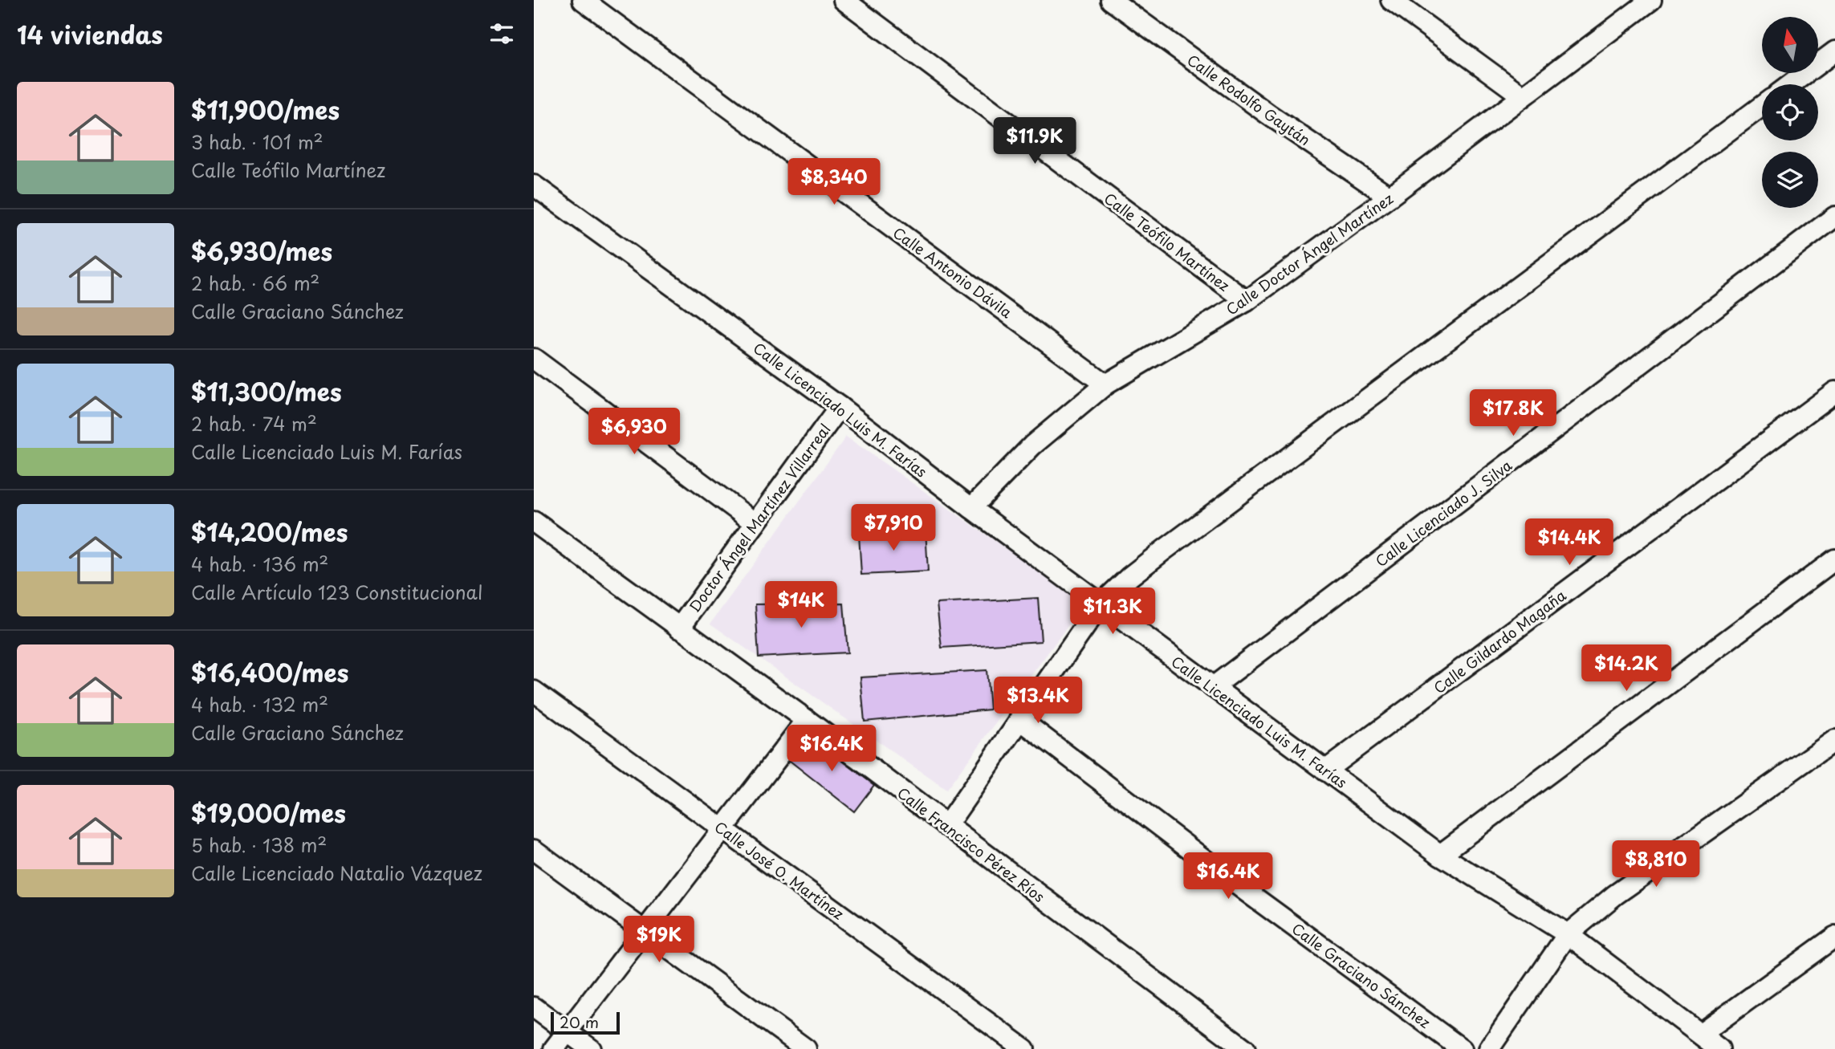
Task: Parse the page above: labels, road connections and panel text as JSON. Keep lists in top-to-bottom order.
{
  "streets": {
    "street": [
      "Calle Rodolfo Gaytán",
      "Calle Teófilo Martínez",
      "Calle Doctor Ángel Martínez",
      "Calle Antonio Dávila",
      "Calle Licenciado Luis M. Farías",
      "Calle Licenciado J. Silva",
      "Doctor Ángel Martínez Villarreal",
      "Calle Gildardo Magaña",
      "Calle Francisco Pérez Ríos",
      "Calle José O. Martínez",
      "Calle Graciano Sánchez"
    ]
  },
  "crossings": [
    ["Calle Rodolfo Gaytán", "Calle Doctor Ángel Martínez"],
    ["Calle Teófilo Martínez", "Calle Doctor Ángel Martínez"],
    ["Calle Doctor Ángel Martínez", "Calle Antonio Dávila"],
    ["Calle Doctor Ángel Martínez", "Calle Licenciado Luis M. Farías"],
    ["Calle Licenciado Luis M. Farías", "Calle Licenciado J. Silva"],
    ["Calle Licenciado Luis M. Farías", "Doctor Ángel Martínez Villarreal"],
    ["Calle Licenciado Luis M. Farías", "Calle Gildardo Magaña"],
    ["Doctor Ángel Martínez Villarreal", "Calle Francisco Pérez Ríos"]
  ],
  "scale_bar": "20 m",
  "north": "top",
  "page": {
    "heading": "14 viviendas",
    "list": [
      {
        "name": "$11,900/mes",
        "note": "3 hab. · 101 m² · Calle Teófilo Martínez"
      },
      {
        "name": "$6,930/mes",
        "note": "2 hab. · 66 m² · Calle Graciano Sánchez"
      },
      {
        "name": "$11,300/mes",
        "note": "2 hab. · 74 m² · Calle Licenciado Luis M. Farías"
      },
      {
        "name": "$14,200/mes",
        "note": "4 hab. · 136 m² · Calle Artículo 123 Constitucional"
      },
      {
        "name": "$16,400/mes",
        "note": "4 hab. · 132 m² · Calle Graciano Sánchez"
      },
      {
        "name": "$19,000/mes",
        "note": "5 hab. · 138 m² · Calle Licenciado Natalio Vázquez"
      }
    ],
    "price": [
      "$11.9K",
      "$8,340",
      "$17.8K",
      "$6,930",
      "$7,910",
      "$14.4K",
      "$14K",
      "$11.3K",
      "$14.2K",
      "$13.4K",
      "$16.4K",
      "$8,810",
      "$16.4K",
      "$19K"
    ],
    "scale": "20 m"
  }
}
